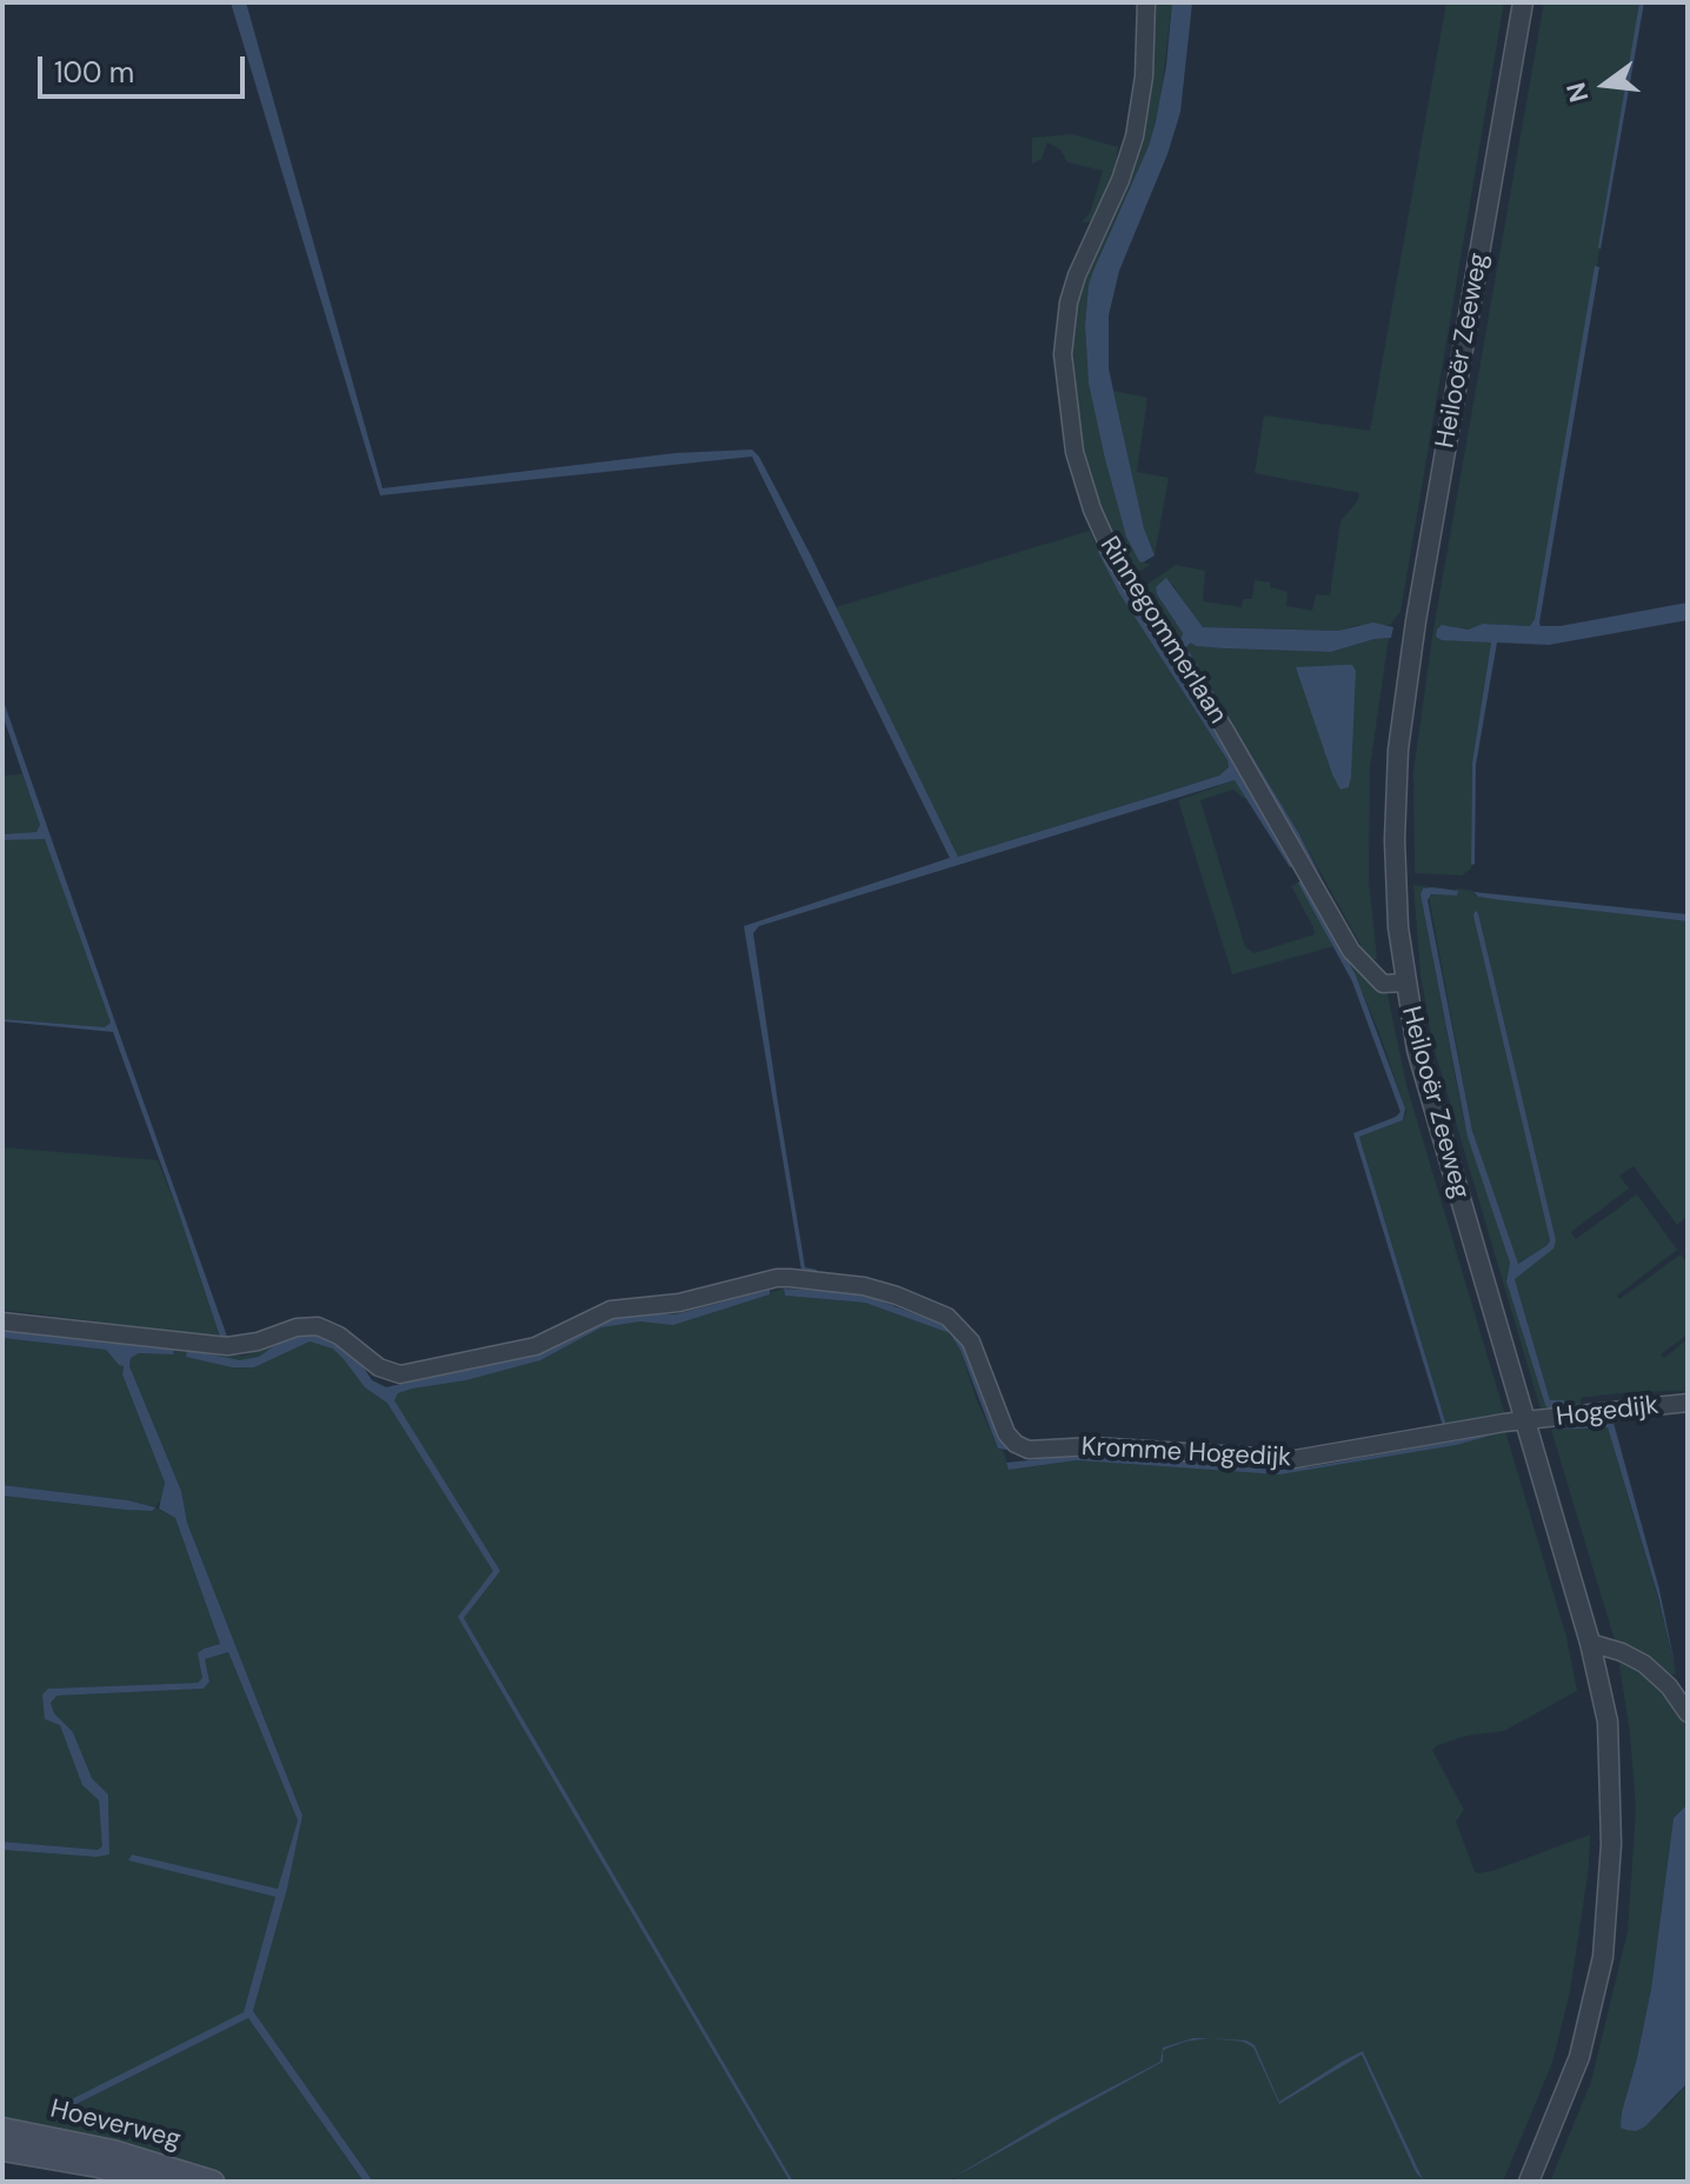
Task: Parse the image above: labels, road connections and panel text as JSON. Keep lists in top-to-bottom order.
{
  "streets": {
    "main road": ["Hoeverweg"],
    "street": [
      "Heilooër Zeeweg",
      "Rinnegommerlaan",
      "Hogedijk",
      "Kromme Hogedijk"
    ]
  },
  "crossings": [
    ["Heilooër Zeeweg", "Rinnegommerlaan"],
    ["Heilooër Zeeweg", "Hogedijk"],
    ["Heilooër Zeeweg", "Kromme Hogedijk"],
    ["Hogedijk", "Kromme Hogedijk"]
  ],
  "scale_bar": "100 m",
  "north": "left"
}
